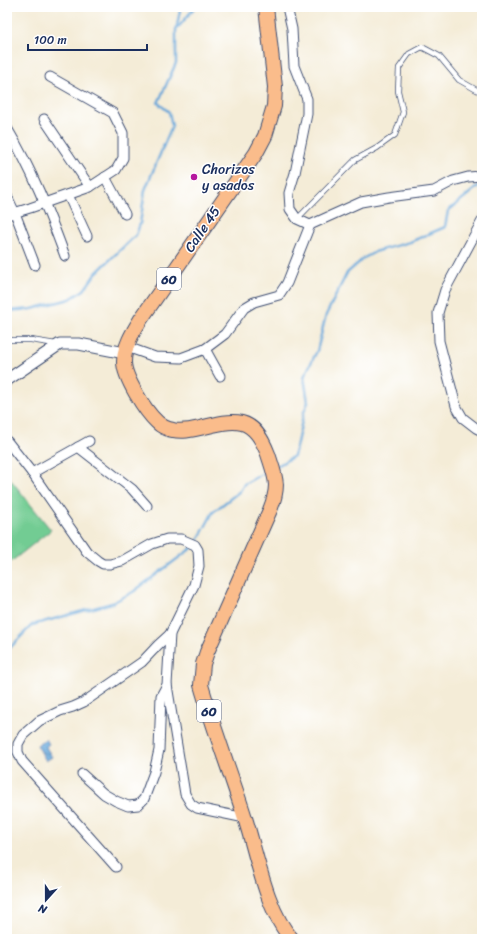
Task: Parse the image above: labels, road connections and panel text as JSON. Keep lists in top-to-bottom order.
{
  "streets": {
    "main road": ["Calle 45", "60"]
  },
  "crossings": [
    ["Calle 45", "60"]
  ],
  "places": ["Chorizos y asados"],
  "scale_bar": "100 m",
  "north": "bottom"
}
